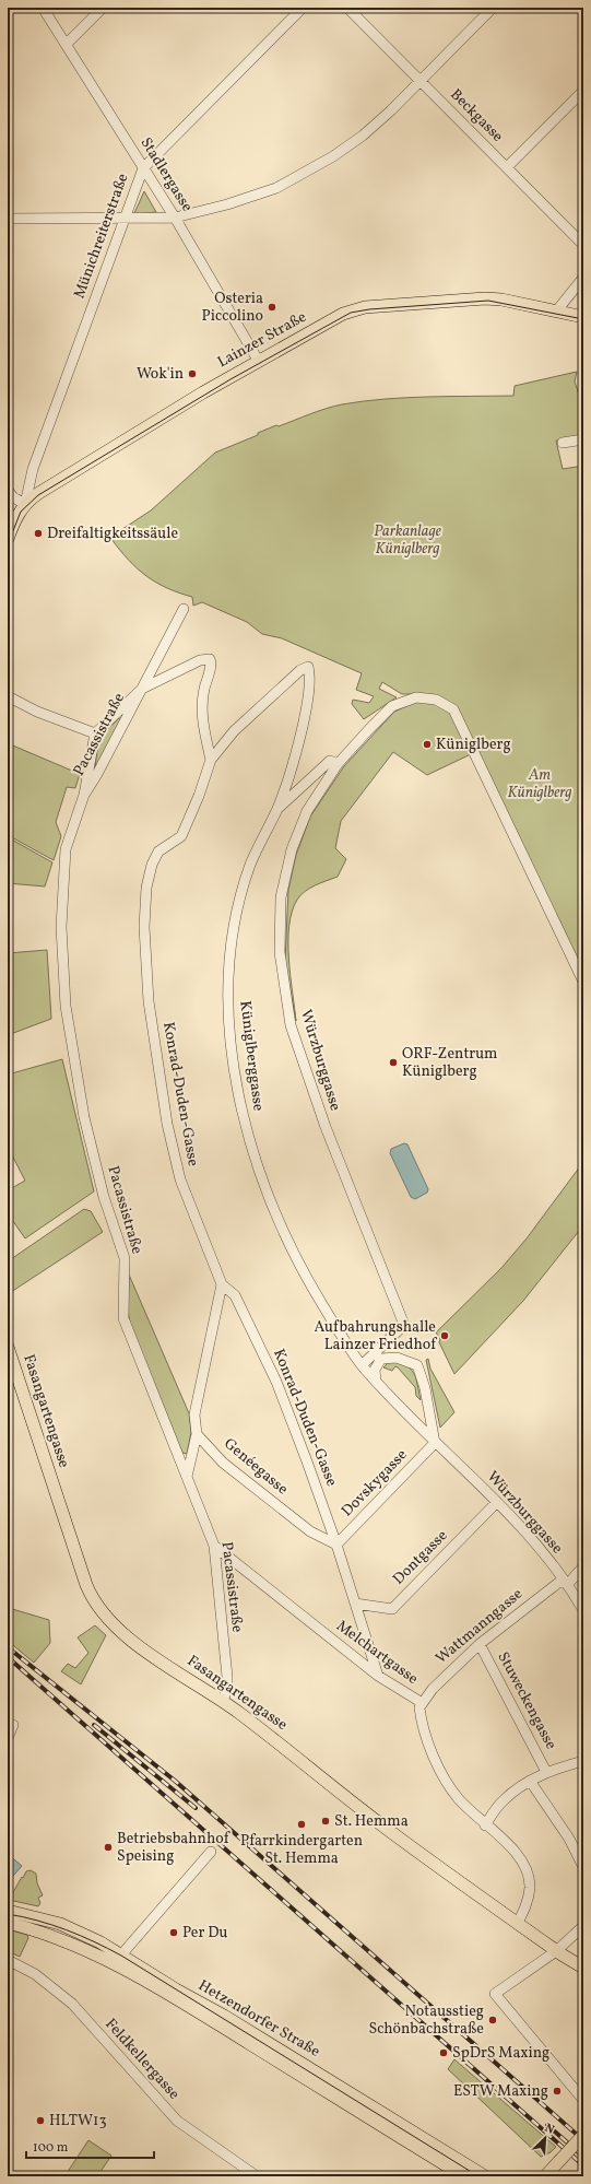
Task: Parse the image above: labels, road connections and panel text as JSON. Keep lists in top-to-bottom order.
{
  "streets": {
    "main road": ["Lainzer Straße", "Fasangartengasse", "Hetzendorfer Straße"],
    "street": [
      "Beckgasse",
      "Stadlergasse",
      "Münichreiterstraße",
      "Pacassistraße",
      "Küniglberggasse",
      "Würzburggasse",
      "Konrad-Duden-Gasse",
      "Genéegasse",
      "Dovskygasse",
      "Dontgasse",
      "Wattmanngasse",
      "Melchartgasse",
      "Stuweckengasse",
      "Feldkellergasse"
    ]
  },
  "crossings": [
    ["Stadlergasse", "Münichreiterstraße"],
    ["Stadlergasse", "Lainzer Straße"],
    ["Münichreiterstraße", "Lainzer Straße"],
    ["Pacassistraße", "Fasangartengasse"],
    ["Pacassistraße", "Melchartgasse"],
    ["Küniglberggasse", "Würzburggasse"],
    ["Küniglberggasse", "Konrad-Duden-Gasse"],
    ["Würzburggasse", "Dovskygasse"],
    ["Würzburggasse", "Dontgasse"],
    ["Würzburggasse", "Wattmanngasse"],
    ["Konrad-Duden-Gasse", "Genéegasse"],
    ["Konrad-Duden-Gasse", "Dovskygasse"],
    ["Konrad-Duden-Gasse", "Dontgasse"],
    ["Konrad-Duden-Gasse", "Melchartgasse"],
    ["Fasangartengasse", "Melchartgasse"],
    ["Genéegasse", "Dovskygasse"],
    ["Wattmanngasse", "Melchartgasse"],
    ["Wattmanngasse", "Stuweckengasse"]
  ],
  "parks": ["Parkanlage Küniglberg", "Am Küniglberg"],
  "places": [
    "Osteria Piccolino",
    "Wok'in",
    "Dreifaltigkeitssäule",
    "Küniglberg",
    "ORF-Zentrum Küniglberg",
    "Aufbahrungshalle Lainzer Friedhof",
    "St. Hemma",
    "Pfarrkindergarten St. Hemma",
    "Betriebsbahnhof Speising",
    "Per Du",
    "Notausstieg Schönbachstraße",
    "SpDrS Maxing",
    "ESTW Maxing",
    "HLTW13"
  ],
  "scale_bar": "100 m",
  "north": "top right"
}
